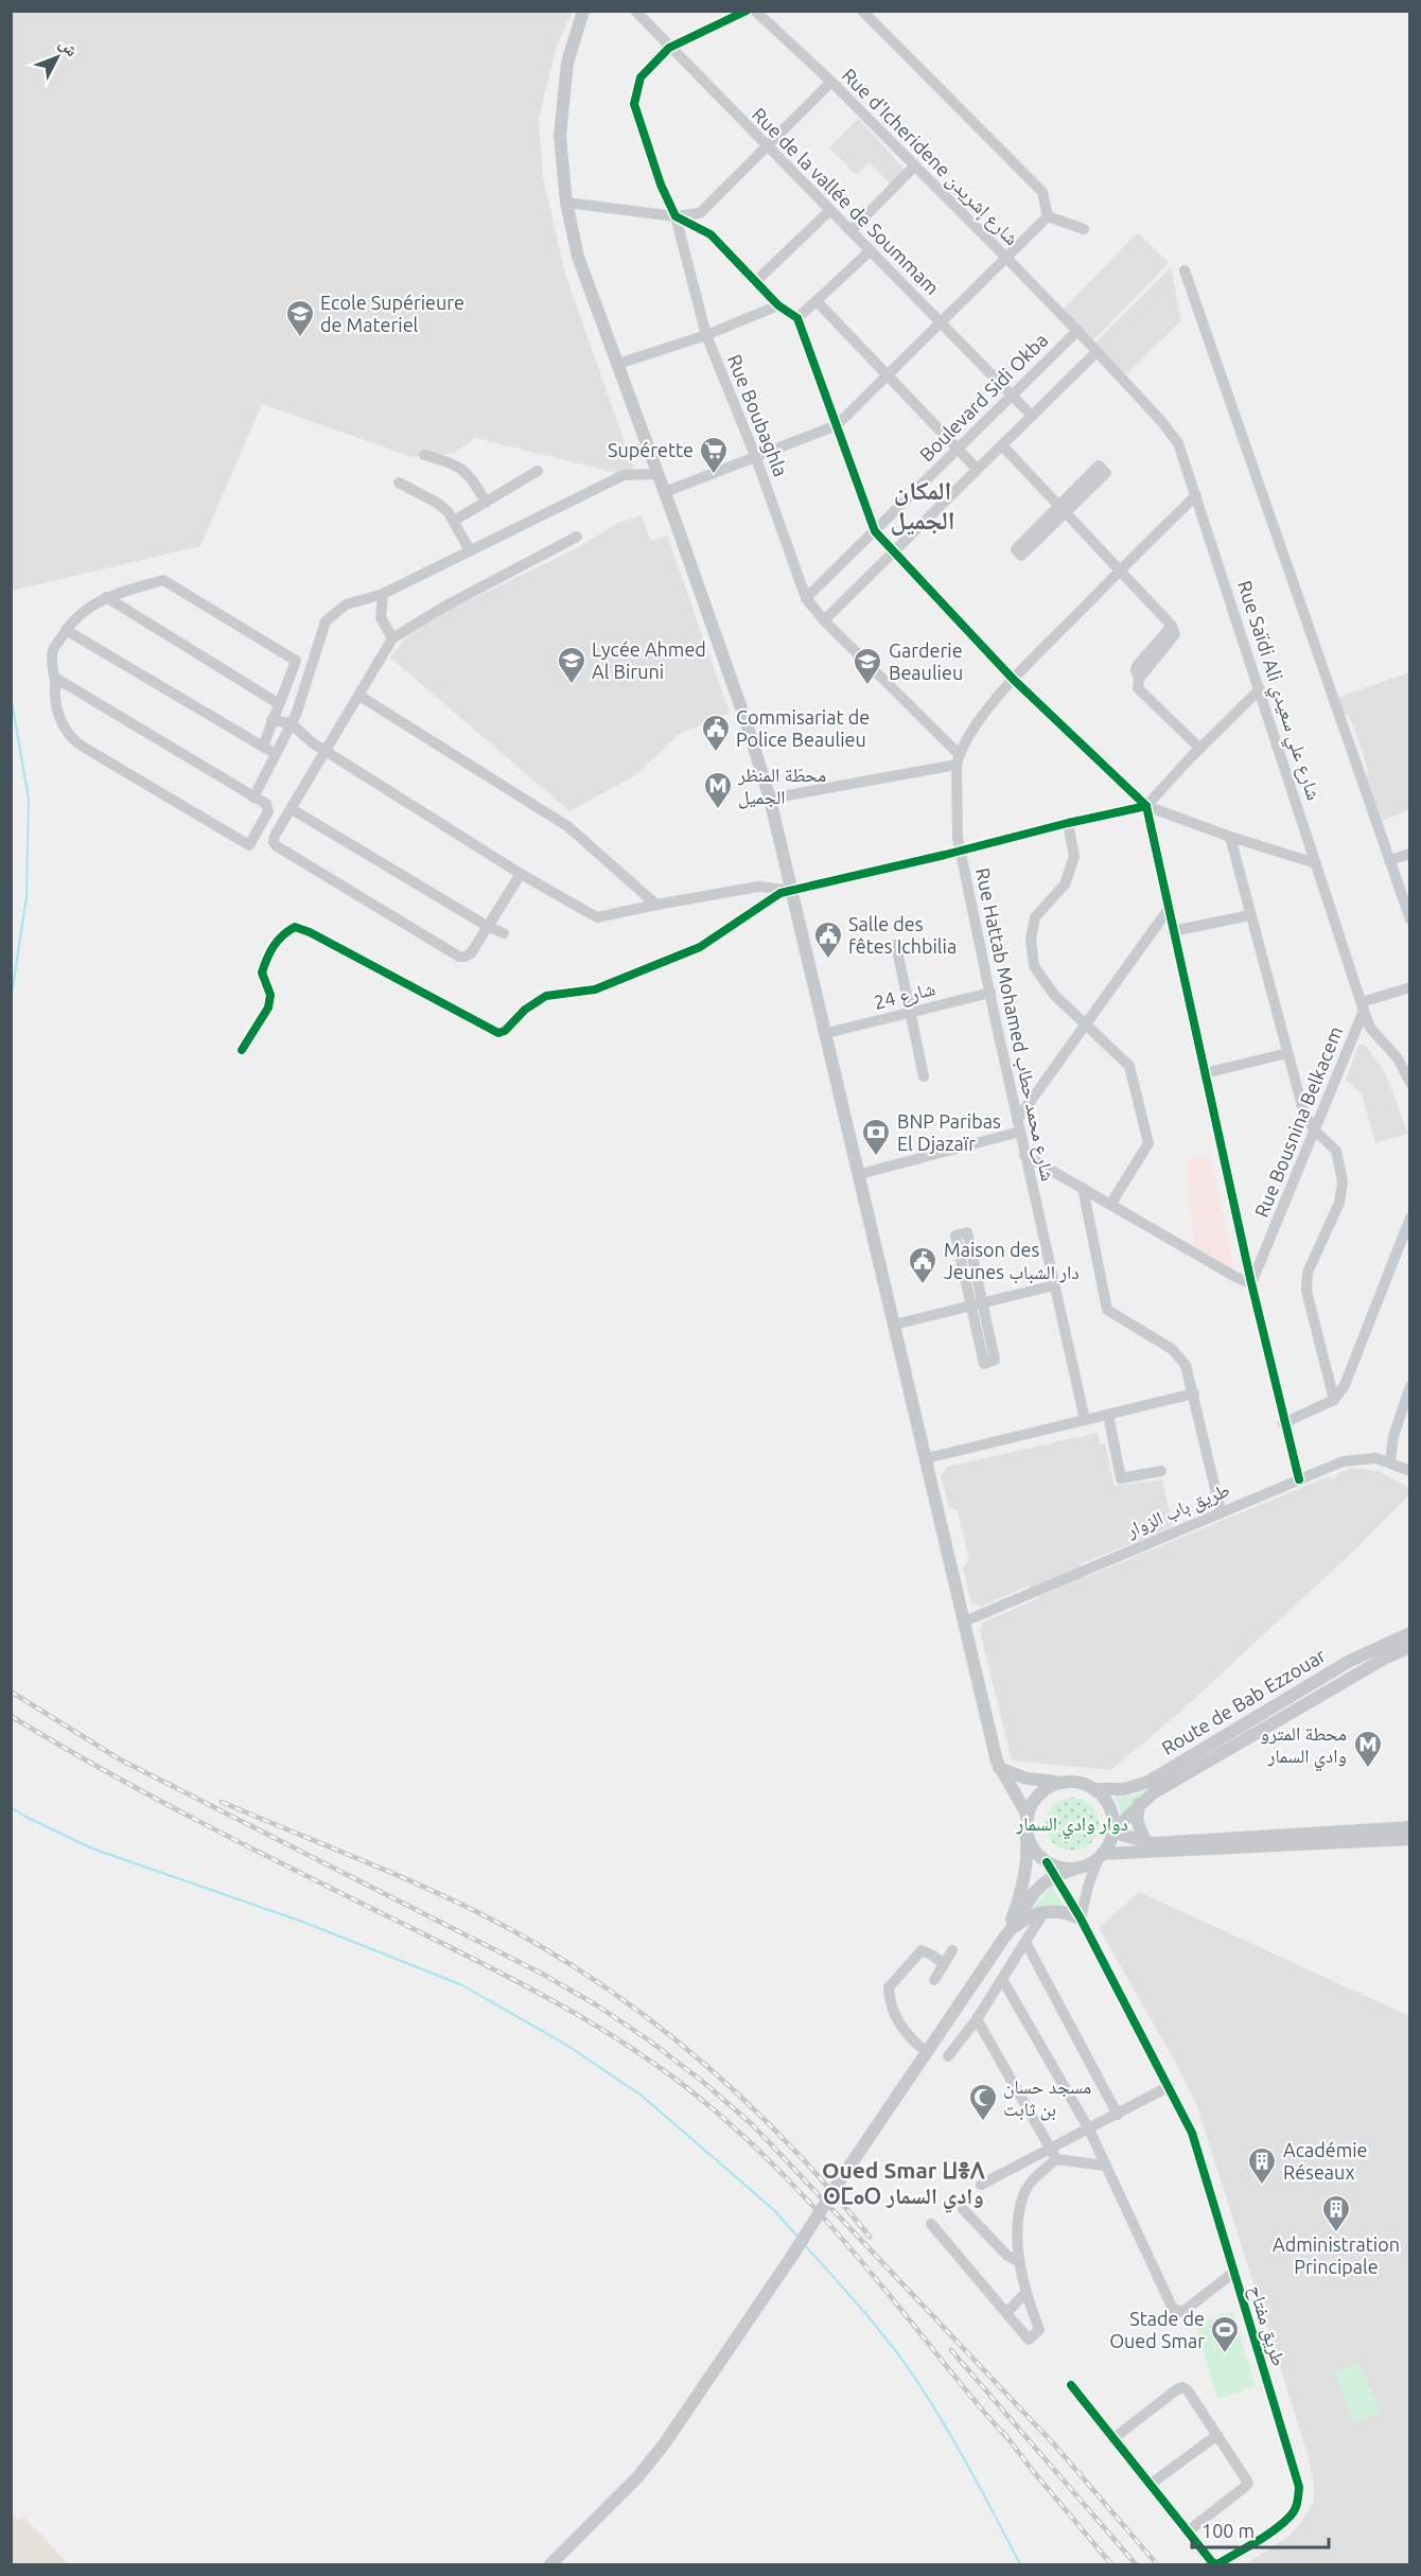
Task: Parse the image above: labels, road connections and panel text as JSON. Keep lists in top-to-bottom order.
{
  "streets": {
    "main road": ["Route de Bab Ezzouar"],
    "street": [
      "Rue d'Icheridene شارع إشريدن",
      "Rue de la vallée de Soummam",
      "Boulevard Sidi Okba",
      "Rue Boubaghla",
      "Rue Saïdi Ali شارع علي سعيدي",
      "شارع 24",
      "Rue Hattab Mohamed شارع محمد حطاب",
      "Rue Bousnina Belkacem",
      "طريق باب الزوار",
      "طريق مفتاح"
    ]
  },
  "crossings": [
    ["Rue d'Icheridene شارع إشريدن", "Boulevard Sidi Okba"],
    ["Rue d'Icheridene شارع إشريدن", "Rue Saïdi Ali شارع علي سعيدي"],
    ["Rue de la vallée de Soummam", "Boulevard Sidi Okba"],
    ["Rue de la vallée de Soummam", "Rue Boubaghla"],
    ["Boulevard Sidi Okba", "Rue Boubaghla"],
    ["Boulevard Sidi Okba", "Rue Saïdi Ali شارع علي سعيدي"],
    ["Rue Boubaghla", "Rue Hattab Mohamed شارع محمد حطاب"],
    ["Rue Saïdi Ali شارع علي سعيدي", "Rue Bousnina Belkacem"],
    ["شارع 24", "Rue Hattab Mohamed شارع محمد حطاب"],
    ["Route de Bab Ezzouar", "طريق مفتاح"]
  ],
  "districts": ["المكان الجميل", "Oued Smar ⵡⴻⴷ ⵙⵎⴰⵔ وادي السمار"],
  "parks": ["دوار وادي السمار"],
  "places": {
    "school or university": ["Ecole Supérieure de Materiel", "Lycée Ahmed Al Biruni", "Garderie Beaulieu"],
    "supermarket": ["Supérette"],
    "public building": ["Commisariat de Police Beaulieu", "Salle des fêtes Ichbilia", "Maison des Jeunes دار الشباب"],
    "metro station": ["محطّة المنظر الجميل", "محطة المترو وادي السمار"],
    "bank": ["BNP Paribas El Djazaïr"],
    "mosque": ["مسجد حسان بن ثابت"],
    "building": ["Académie Réseaux", "Administration Principale"],
    "sports": ["Stade de Oued Smar"]
  },
  "scale_bar": "100 m",
  "north": "top right"
}
